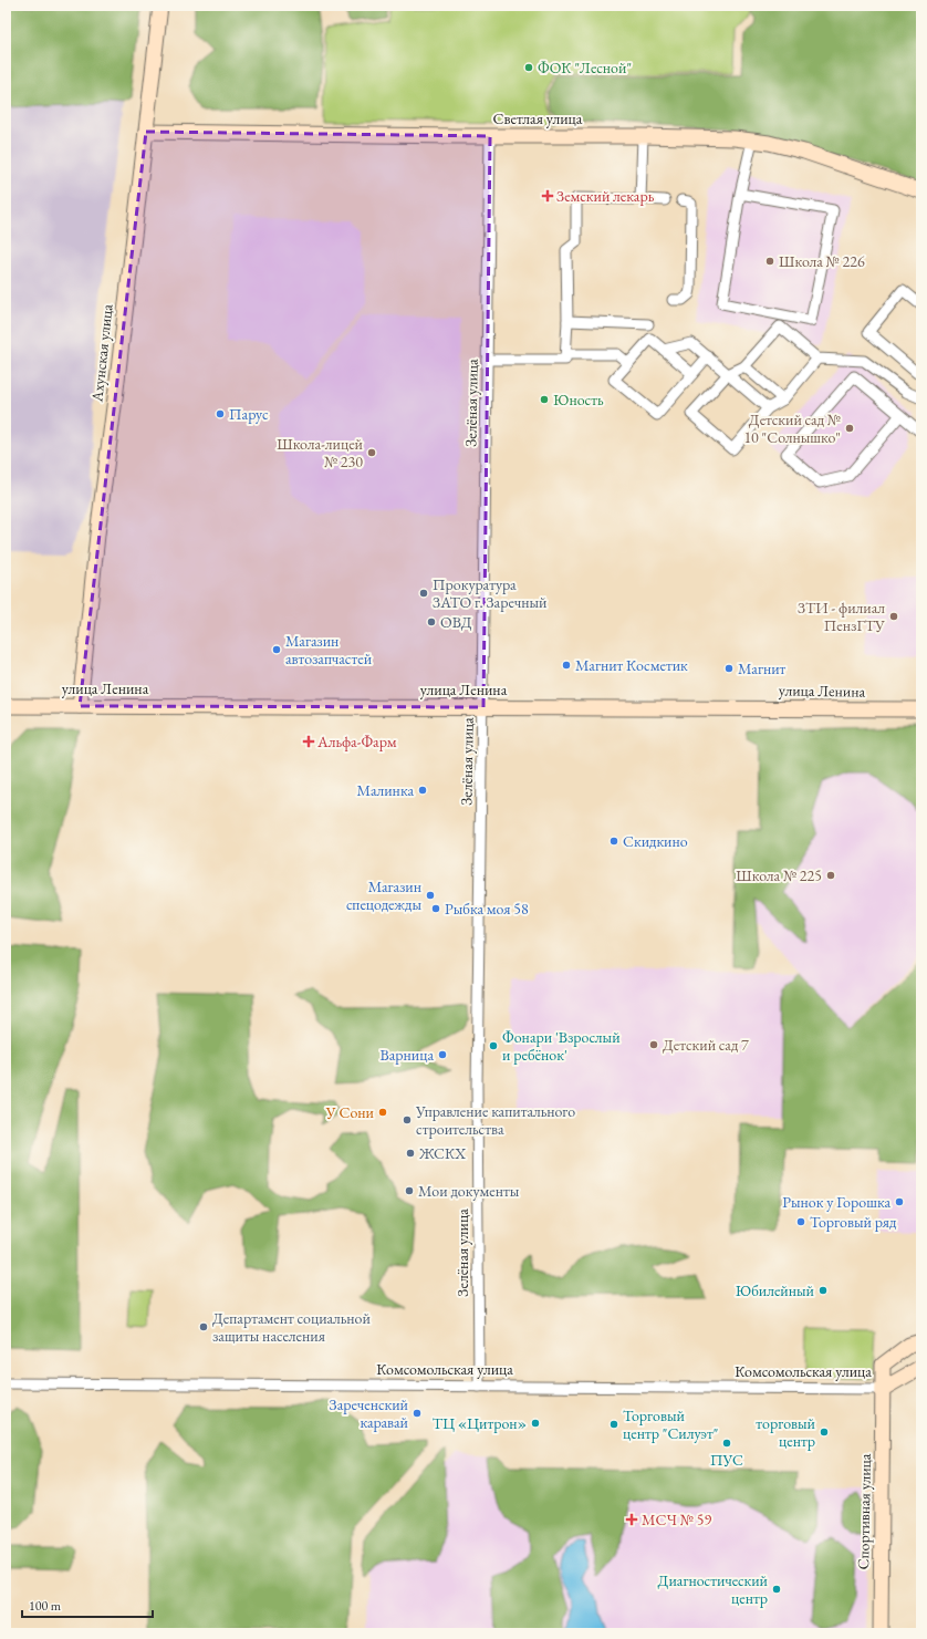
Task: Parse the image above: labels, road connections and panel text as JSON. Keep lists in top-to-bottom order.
{
  "streets": {
    "main road": [
      "Светлая улица",
      "Ахунская улица",
      "улица Ленина",
      "Комсомольская улица",
      "Спортивная улица"
    ],
    "street": ["Зелёная улица"]
  },
  "crossings": [
    ["Светлая улица", "Ахунская улица"],
    ["Светлая улица", "Зелёная улица"],
    ["Ахунская улица", "улица Ленина"],
    ["Зелёная улица", "улица Ленина"],
    ["Зелёная улица", "Комсомольская улица"],
    ["Комсомольская улица", "Спортивная улица"]
  ],
  "places": {
    "other": [
      "ФОК \"Лесной\"",
      "Школа № 226",
      "Юность",
      "Парус",
      "Детский сад № 10 \"Солнышко\"",
      "Школа-лицей № 230",
      "Прокуратура ЗАТО г. Заречный",
      "ЗТИ - филиал ПензГТУ",
      "ОВД",
      "Магазин автозапчастей",
      "Магнит Косметик",
      "Магнит",
      "Малинка",
      "Скидкино",
      "Школа № 225",
      "Магазин спецодежды",
      "Рыбка моя 58",
      "Детский сад 7",
      "Фонари 'Взрослый и ребёнок'",
      "Варница",
      "У Сони",
      "Управление капитального строительства",
      "ЖСКХ",
      "Мои документы",
      "Рынок у Горошка",
      "Торговый ряд",
      "Юбилейный",
      "Департамент социальной защиты населения",
      "Зареченский каравай",
      "ТЦ «Цитрон»",
      "Торговый центр \"Силуэт\"",
      "торговый центр",
      "ПУС",
      "Диагностический центр"
    ],
    "health": ["Земский лекарь", "Альфа-Фарм", "МСЧ № 59"]
  },
  "scale_bar": "100 m"
}
